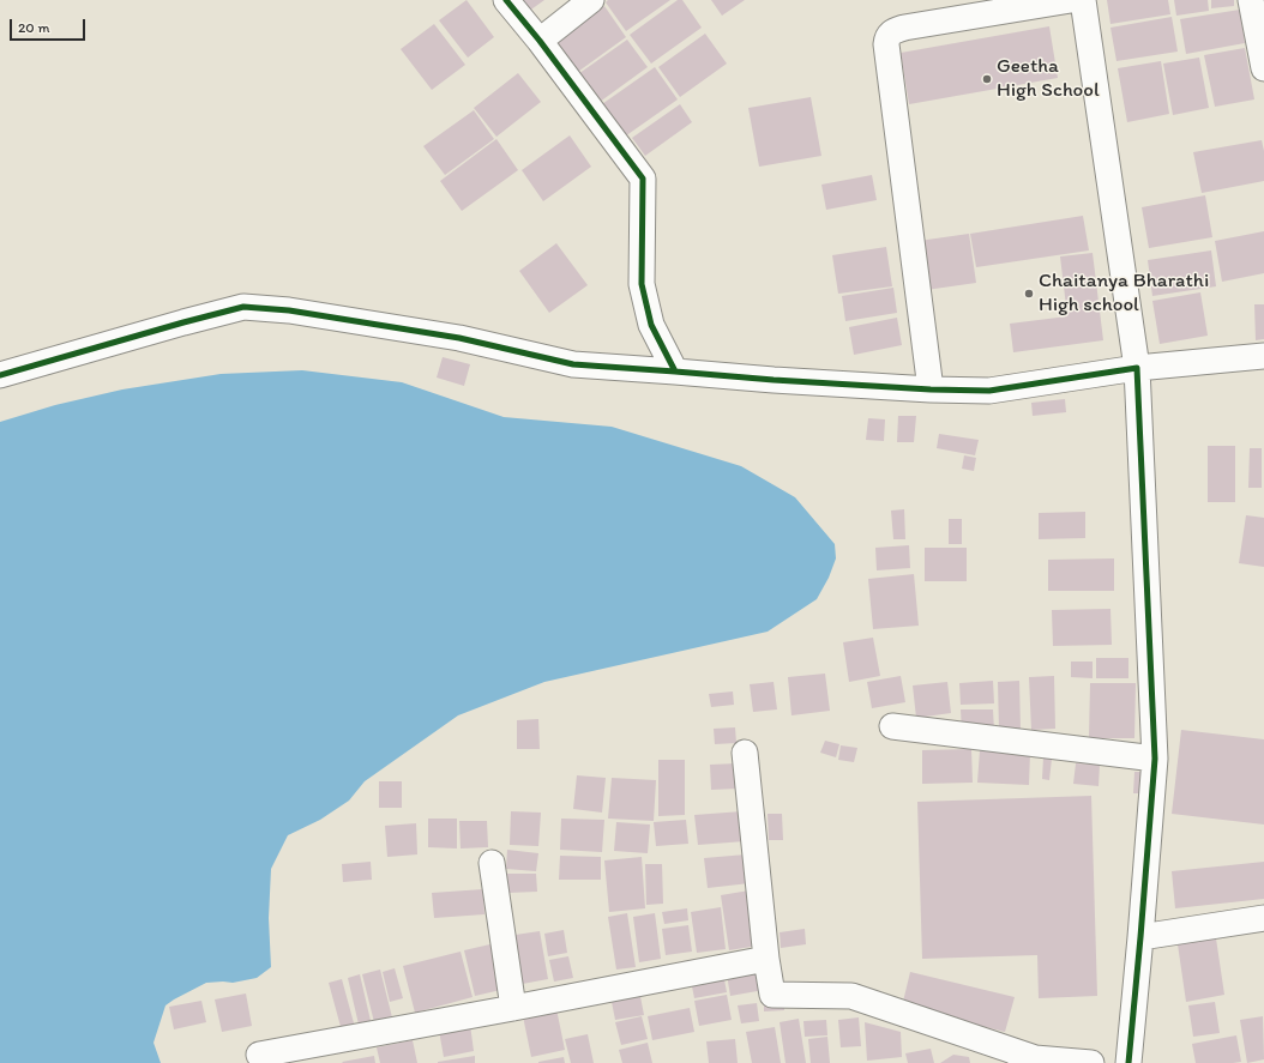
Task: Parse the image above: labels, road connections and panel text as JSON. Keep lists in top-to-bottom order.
{
  "places": ["Geetha High School", "Chaitanya Bharathi High school"],
  "scale_bar": "20 m"
}
